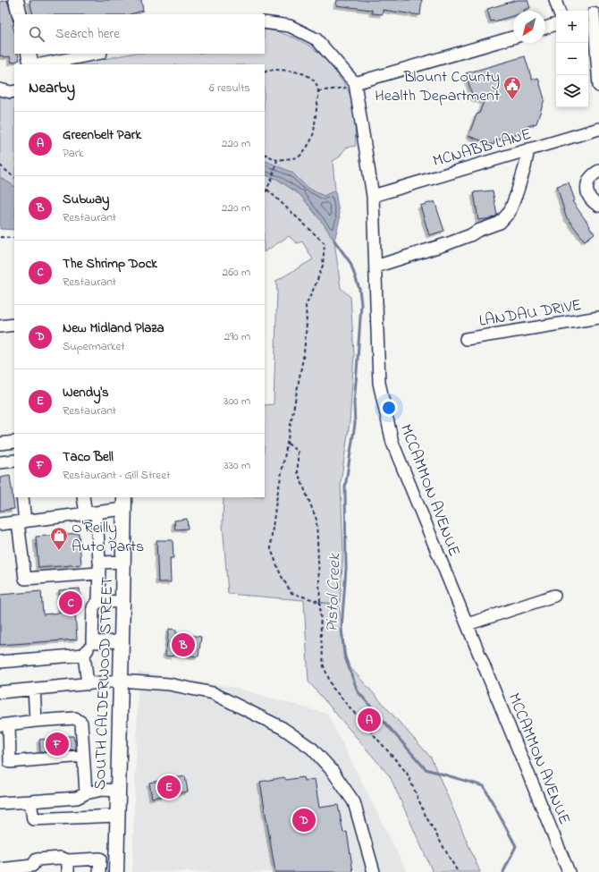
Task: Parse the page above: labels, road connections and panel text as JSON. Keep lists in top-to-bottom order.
{
  "streets": {
    "main road": ["SOUTH CALDERWOOD STREET"],
    "street": ["MCNABB LANE", "LANDAU DRIVE", "MCCAMMON AVENUE"]
  },
  "crossings": [
    ["MCNABB LANE", "MCCAMMON AVENUE"]
  ],
  "water": ["Pistol Creek"],
  "places": {
    "public building": ["Blount County Health Department"],
    "shop": ["O'Reilly Auto Parts"]
  },
  "north": "bottom left",
  "page": {
    "map_buttons": ["+", "−"],
    "search": "Search here",
    "heading": ["Nearby", "6 results"],
    "list": [
      {
        "mark": "A",
        "name": "Greenbelt Park",
        "note": "Park",
        "value": "220 m"
      },
      {
        "mark": "B",
        "name": "Subway",
        "note": "Restaurant",
        "value": "220 m"
      },
      {
        "mark": "C",
        "name": "The Shrimp Dock",
        "note": "Restaurant",
        "value": "260 m"
      },
      {
        "mark": "D",
        "name": "New Midland Plaza",
        "note": "Supermarket",
        "value": "290 m"
      },
      {
        "mark": "E",
        "name": "Wendy's",
        "note": "Restaurant",
        "value": "300 m"
      },
      {
        "mark": "F",
        "name": "Taco Bell",
        "note": "Restaurant · Gill Street",
        "value": "330 m"
      }
    ],
    "pins": [
      "C",
      "B",
      "A",
      "F",
      "E",
      "D"
    ]
  }
}
